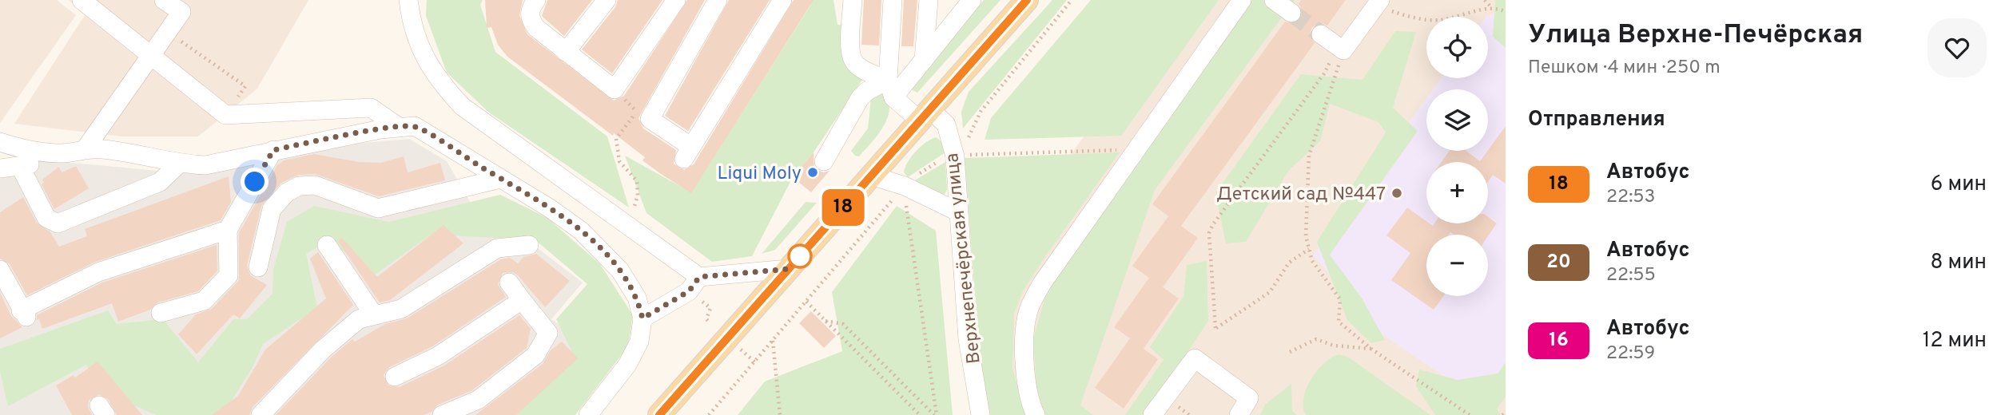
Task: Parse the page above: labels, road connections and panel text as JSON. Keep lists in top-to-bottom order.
{
  "streets": {
    "street": ["Верхнепечёрская улица"]
  },
  "places": ["Liqui Moly", "Детский сад №447"],
  "lines": ["bus line 18"],
  "page": {
    "on_map": "18",
    "heading": [
      ["Улица Верхне-Печёрская", "Пешком · 4 мин · 250 m"],
      "Отправления"
    ],
    "map_buttons": ["+", "−"],
    "list": [
      {
        "mark": "18",
        "name": "Автобус",
        "note": "22:53",
        "value": "6 мин"
      },
      {
        "mark": "20",
        "name": "Автобус",
        "note": "22:55",
        "value": "8 мин"
      },
      {
        "mark": "16",
        "name": "Автобус",
        "note": "22:59",
        "value": "12 мин"
      }
    ]
  }
}
